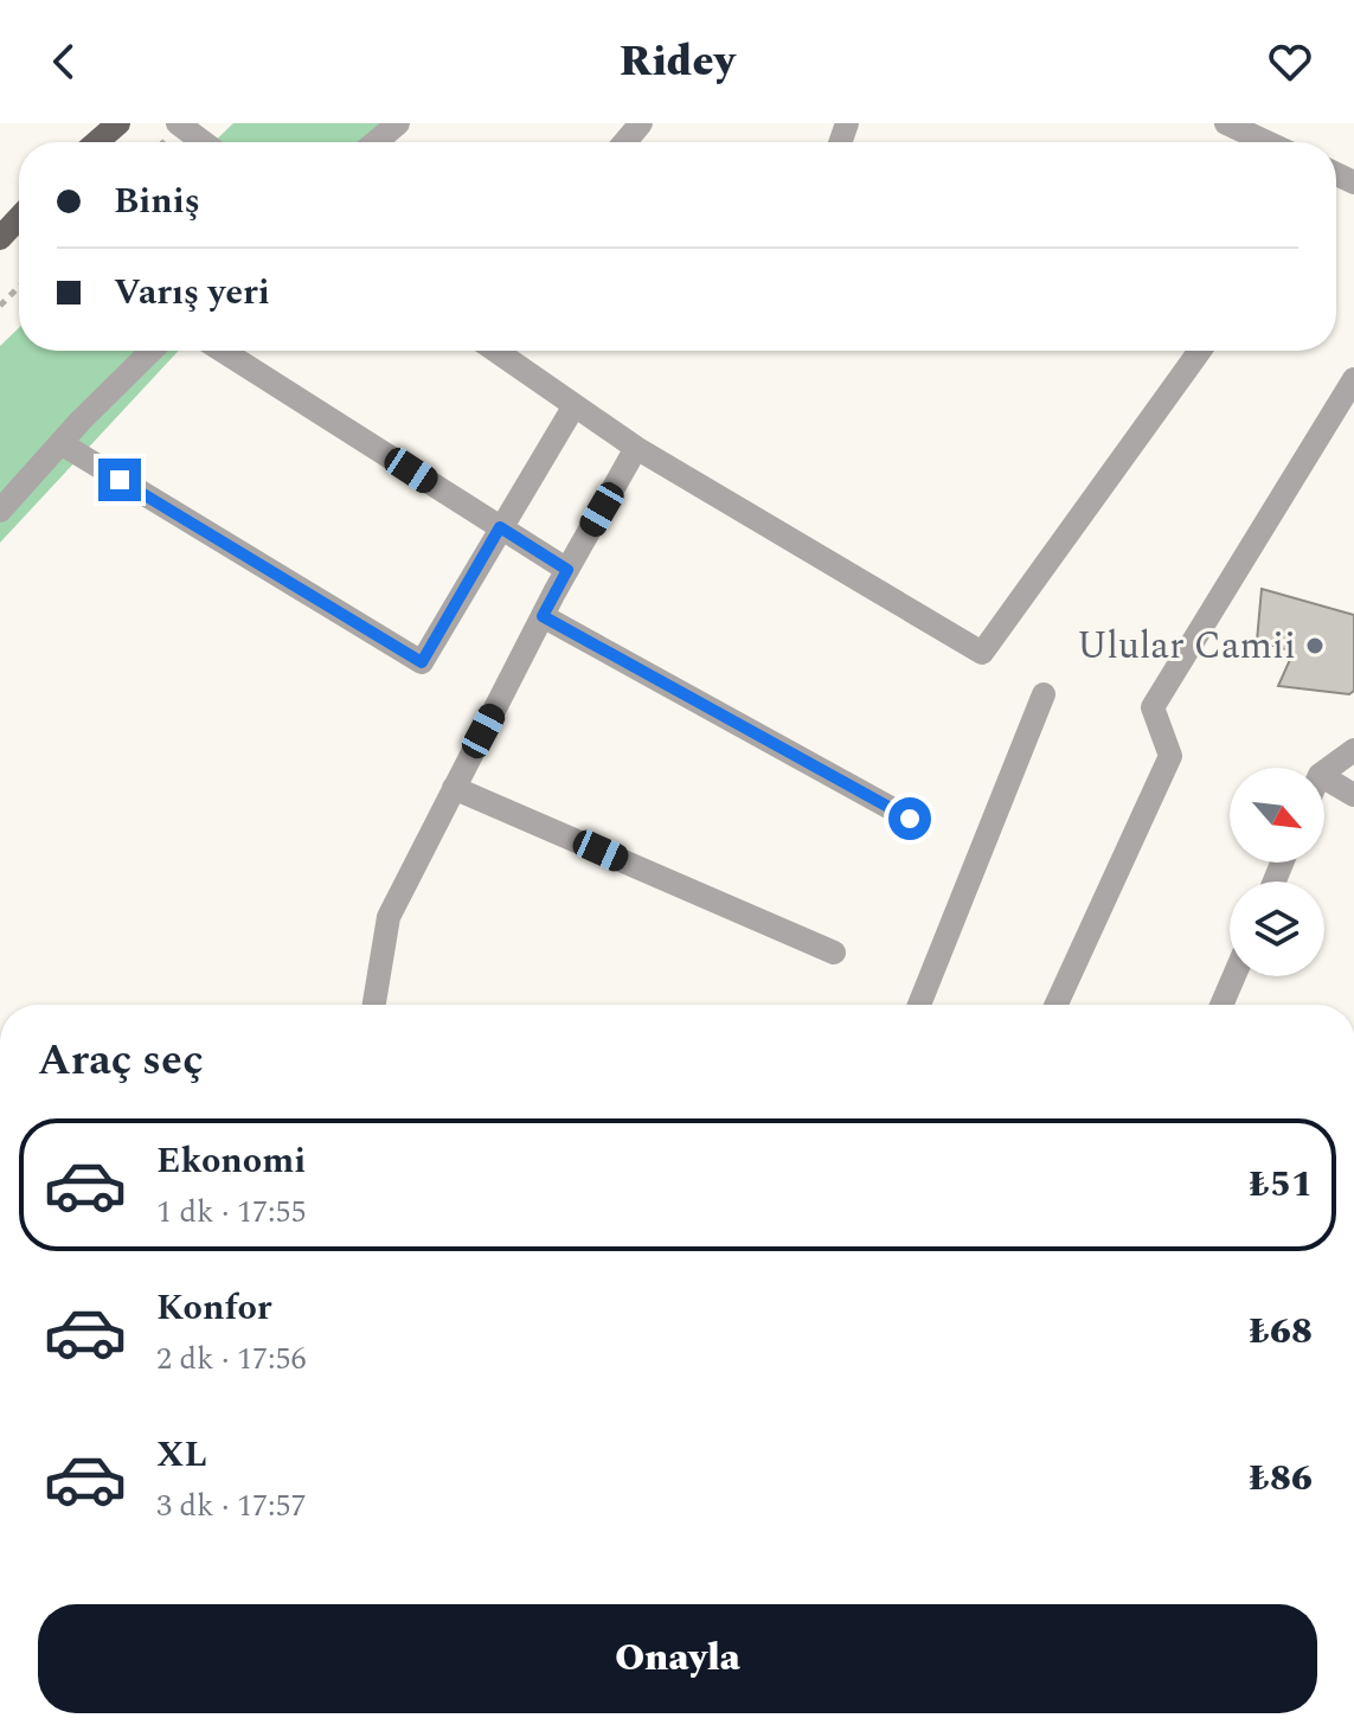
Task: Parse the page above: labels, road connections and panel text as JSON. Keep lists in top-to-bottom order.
{
  "places": ["Ulular Camii"],
  "north": "bottom right",
  "page": {
    "header": "Ridey",
    "banner": ["Biniş", "Varış yeri"],
    "heading": "Araç seç",
    "list": [
      {
        "name": "Ekonomi",
        "note": "1 dk · 17:55",
        "value": "₺51"
      },
      {
        "name": "Konfor",
        "note": "2 dk · 17:56",
        "value": "₺68"
      },
      {
        "name": "XL",
        "note": "3 dk · 17:57",
        "value": "₺86"
      }
    ],
    "buttons": "Onayla"
  }
}
